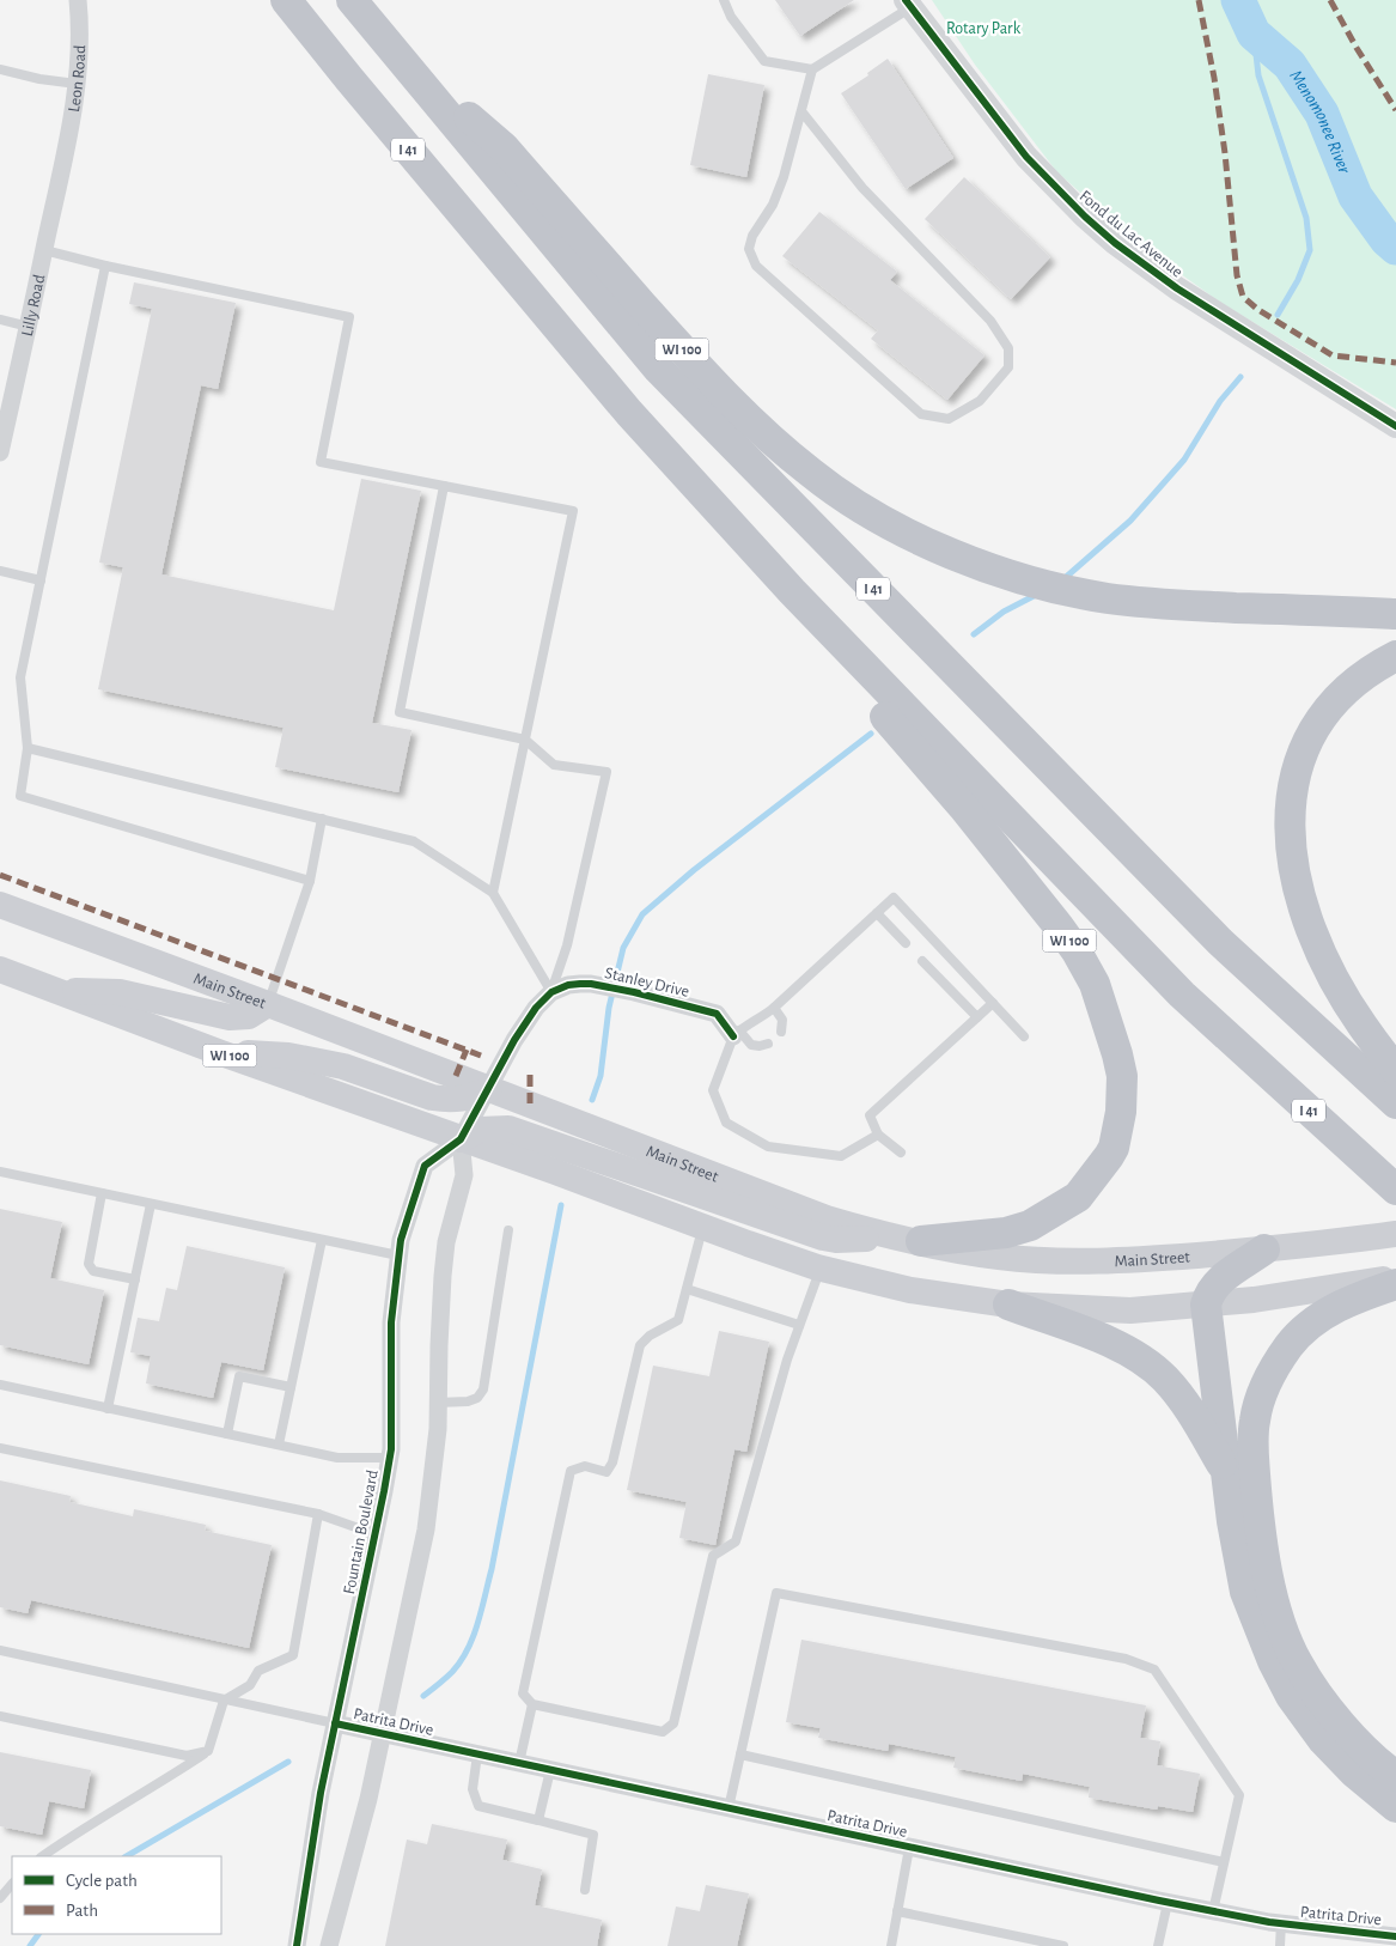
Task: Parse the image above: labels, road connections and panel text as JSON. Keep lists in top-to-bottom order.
{
  "streets": {
    "highway": ["I 41", "WI 100"],
    "main road": ["Main Street"],
    "street": [
      "Leon Road",
      "Fond du Lac Avenue",
      "Lilly Road",
      "Stanley Drive",
      "Fountain Boulevard",
      "Patrita Drive"
    ]
  },
  "crossings": [
    ["Leon Road", "Lilly Road"],
    ["I 41", "WI 100"],
    ["WI 100", "Main Street"],
    ["WI 100", "Fountain Boulevard"],
    ["Fountain Boulevard", "Patrita Drive"]
  ],
  "water": ["Menomonee River"],
  "parks": ["Rotary Park"],
  "legend": ["Cycle path", "Path"]
}
